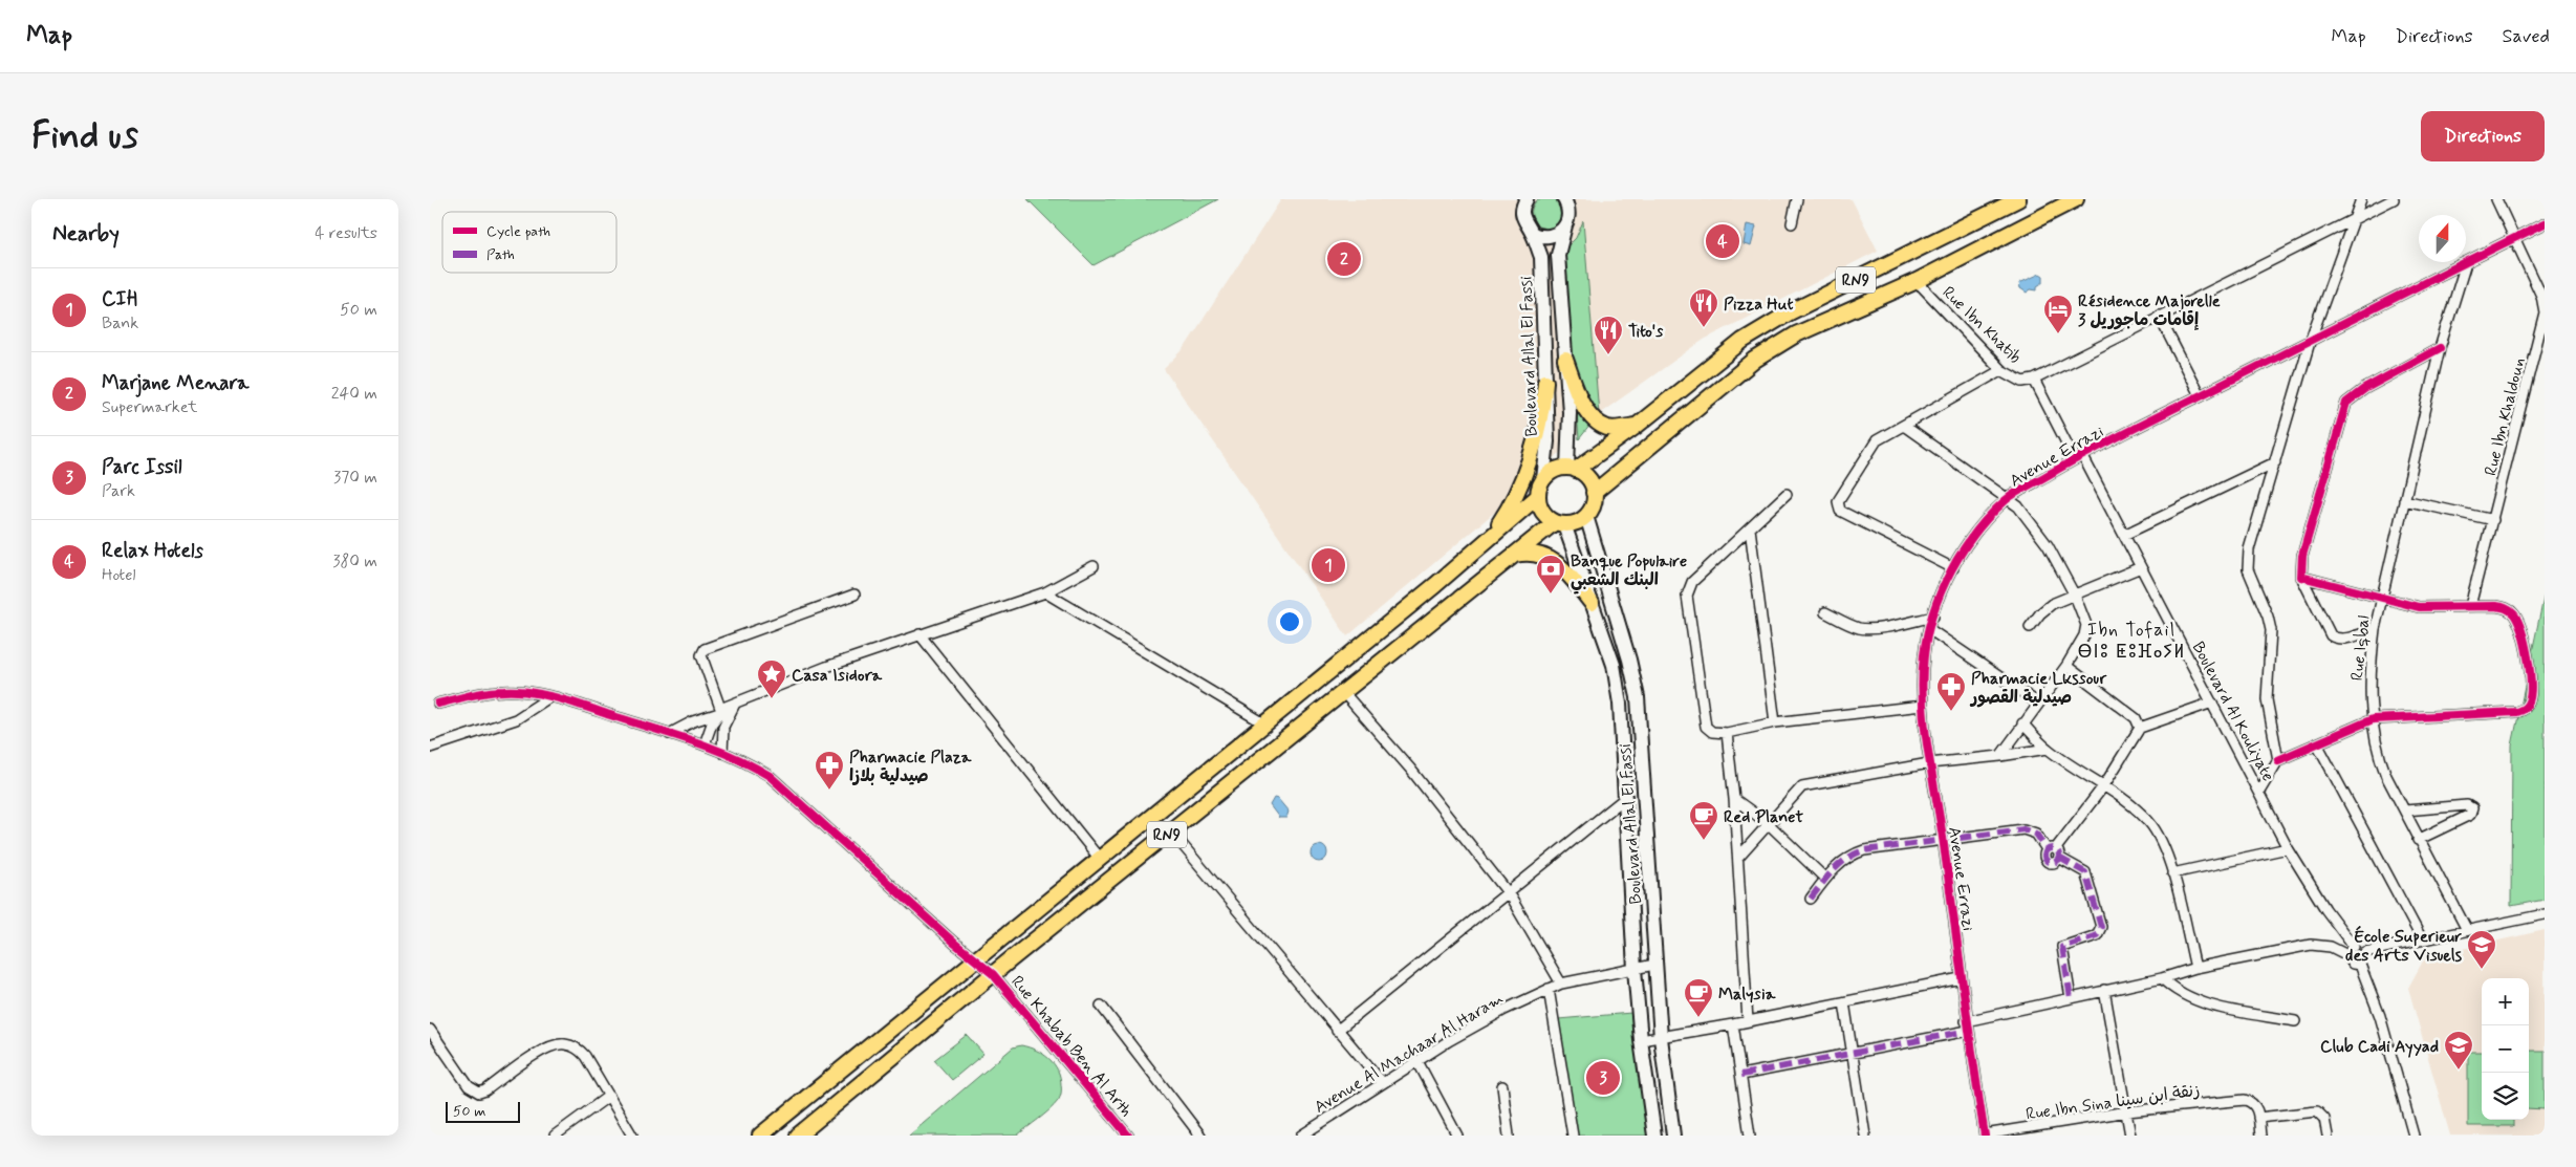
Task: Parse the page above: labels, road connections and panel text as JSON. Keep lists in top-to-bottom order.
{
  "streets": {
    "main road": ["RN9", "Boulevard Allal El Fassi"],
    "street": [
      "Rue Ibn Khatib",
      "Rue Ibn Khaldoun",
      "Avenue Errazi",
      "Rue Iqbal",
      "Boulevard Al Kouliyate",
      "Rue Khabab Ben Al Arth",
      "Avenue Al Machaar Al Haram",
      "Rue Ibn Sina زنقة ابن سينا"
    ]
  },
  "crossings": [
    ["RN9", "Rue Ibn Khatib"],
    ["RN9", "Boulevard Allal El Fassi"],
    ["RN9", "Rue Khabab Ben Al Arth"],
    ["Rue Ibn Khatib", "Avenue Errazi"],
    ["Rue Ibn Khatib", "Boulevard Al Kouliyate"],
    ["Boulevard Allal El Fassi", "Avenue Al Machaar Al Haram"],
    ["Rue Ibn Khaldoun", "Avenue Errazi"],
    ["Avenue Errazi", "Rue Iqbal"],
    ["Avenue Errazi", "Boulevard Al Kouliyate"],
    ["Avenue Errazi", "Rue Ibn Sina زنقة ابن سينا"]
  ],
  "districts": ["Ibn Tofail ⴱⵏⵓ ⵟⵓⴼⴰⵢⵍ"],
  "places": {
    "restaurant": ["Pizza Hut", "Tito's"],
    "hotel": ["Résidence Majorelle إقامات ماجوريل 3"],
    "bank": ["Banque Populaire البنك الشعبي"],
    "place": ["Casa Isidora"],
    "pharmacy": ["Pharmacie Lkssour صيدلية القصور", "Pharmacie Plaza صيدلية بلازا"],
    "cafe": ["Red Planet", "Malysia"],
    "school or university": ["École Superieur des Arts Visuels", "Club Cadi Ayyad"]
  },
  "legend": ["Cycle path", "Path"],
  "scale_bar": "50 m",
  "north": "top",
  "page": {
    "header": "Map",
    "nav": ["Map", "Directions", "Saved"],
    "buttons": "Directions",
    "title": "Find us",
    "heading": ["Nearby", "4 results"],
    "pins": [
      "4",
      "2",
      "1",
      "3"
    ],
    "list": [
      {
        "mark": "1",
        "name": "CIH",
        "note": "Bank",
        "value": "50 m"
      },
      {
        "mark": "2",
        "name": "Marjane Menara",
        "note": "Supermarket",
        "value": "240 m"
      },
      {
        "mark": "3",
        "name": "Parc Issil",
        "note": "Park",
        "value": "370 m"
      },
      {
        "mark": "4",
        "name": "Relax Hotels",
        "note": "Hotel",
        "value": "380 m"
      }
    ],
    "map_buttons": ["+", "−"],
    "scale": "50 m"
  }
}
